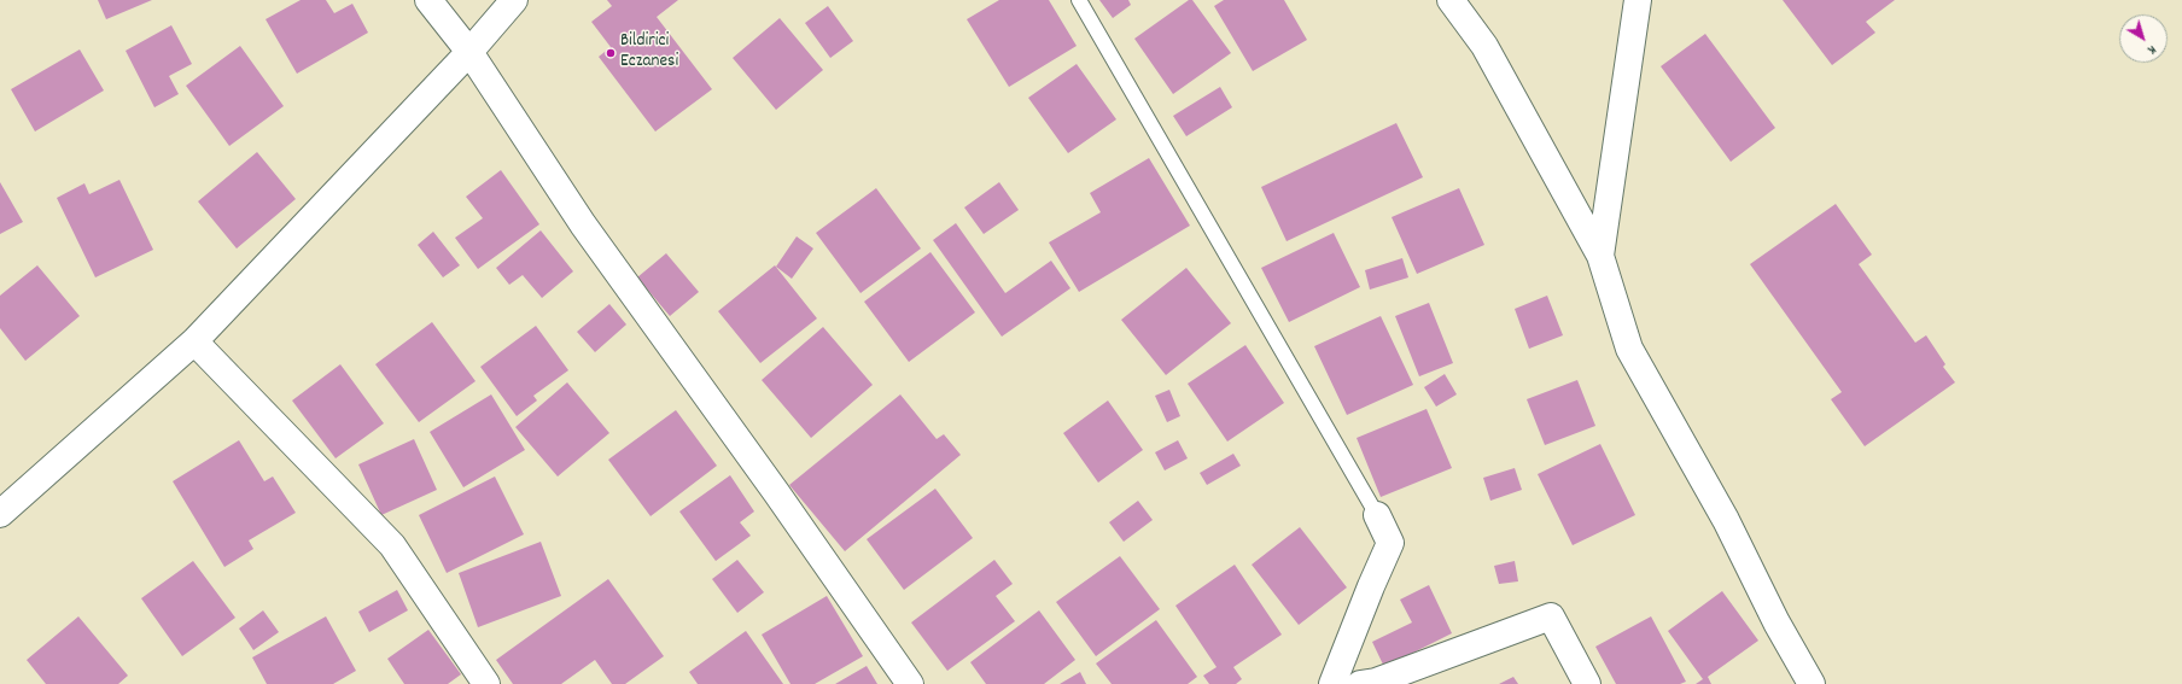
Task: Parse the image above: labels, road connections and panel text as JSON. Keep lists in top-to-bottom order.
{
  "places": ["Bildirici Eczanesi"],
  "north": "bottom right"
}
